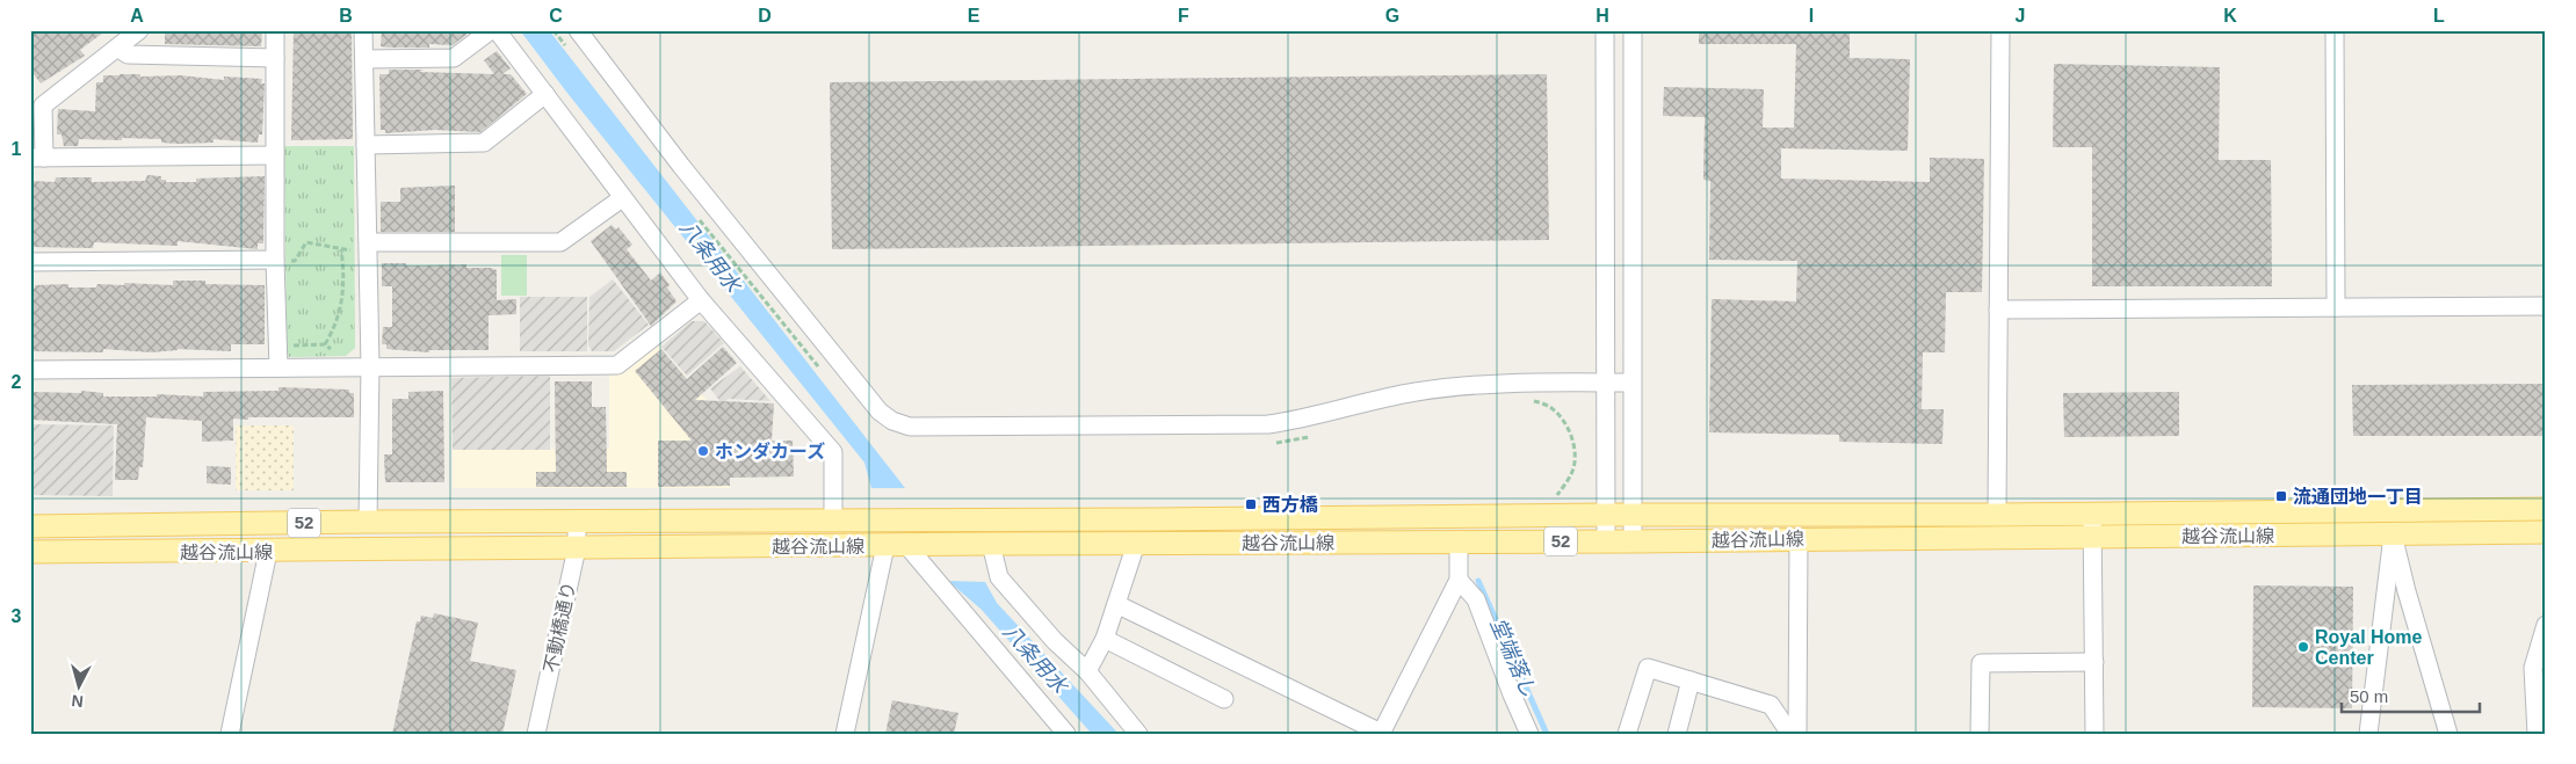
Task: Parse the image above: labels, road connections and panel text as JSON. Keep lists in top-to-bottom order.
{
  "streets": {
    "main road": ["52", "越谷流山線"],
    "street": ["不動橋通り"]
  },
  "crossings": [
    ["越谷流山線", "不動橋通り"]
  ],
  "water": ["八条用水", "堂端落し"],
  "places": {
    "other": ["ホンダカーズ", "Royal Home Center"],
    "transit": ["流通団地一丁目", "西方橋"]
  },
  "scale_bar": "50 m",
  "north": "bottom",
  "grid": {
    "columns": [
      "A",
      "B",
      "C",
      "D",
      "E",
      "F",
      "G",
      "H",
      "I",
      "J",
      "K",
      "L"
    ],
    "rows": ["1", "2", "3"]
  }
}
